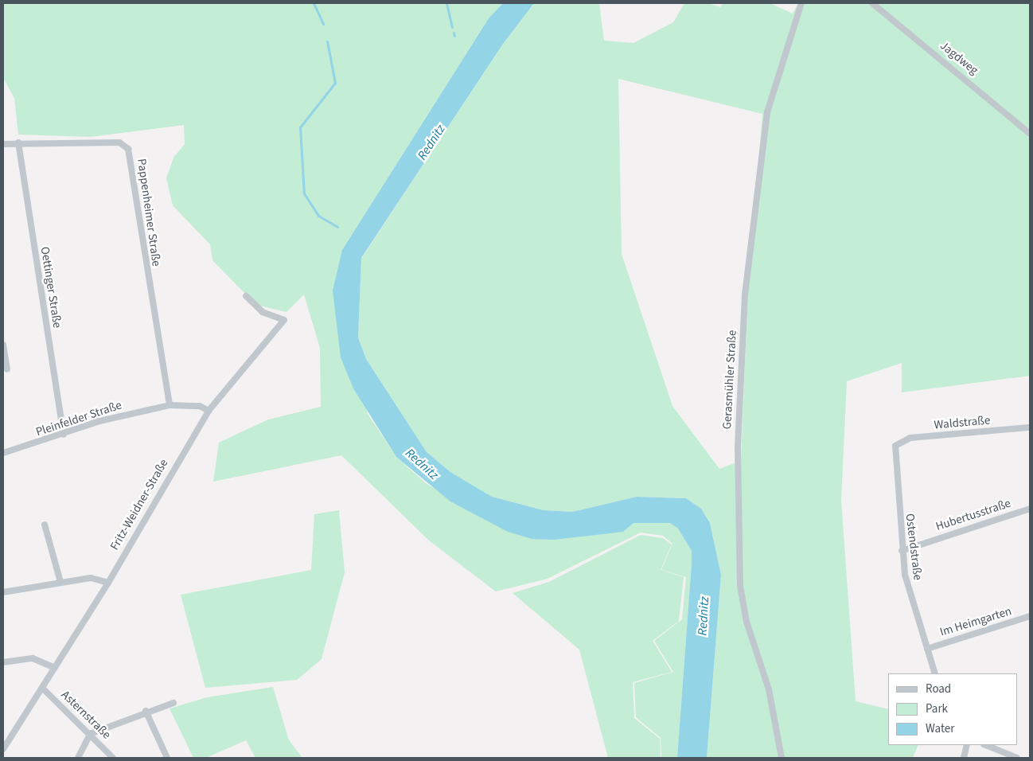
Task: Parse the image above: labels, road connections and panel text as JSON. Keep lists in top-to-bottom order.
{
  "streets": {
    "street": [
      "Jagdweg",
      "Pappenheimer Straße",
      "Oettinger Straße",
      "Gerasmühler Straße",
      "Pleinfelder Straße",
      "Waldstraße",
      "Fritz-Weidner-Straße",
      "Hubertusstraße",
      "Ostendstraße",
      "Im Heimgarten",
      "Asternstraße"
    ]
  },
  "crossings": [
    ["Pappenheimer Straße", "Oettinger Straße"],
    ["Pappenheimer Straße", "Pleinfelder Straße"],
    ["Oettinger Straße", "Pleinfelder Straße"],
    ["Pleinfelder Straße", "Fritz-Weidner-Straße"],
    ["Waldstraße", "Ostendstraße"],
    ["Fritz-Weidner-Straße", "Asternstraße"],
    ["Hubertusstraße", "Ostendstraße"],
    ["Ostendstraße", "Im Heimgarten"]
  ],
  "water": ["Rednitz"],
  "legend": ["Road", "Park", "Water"]
}
